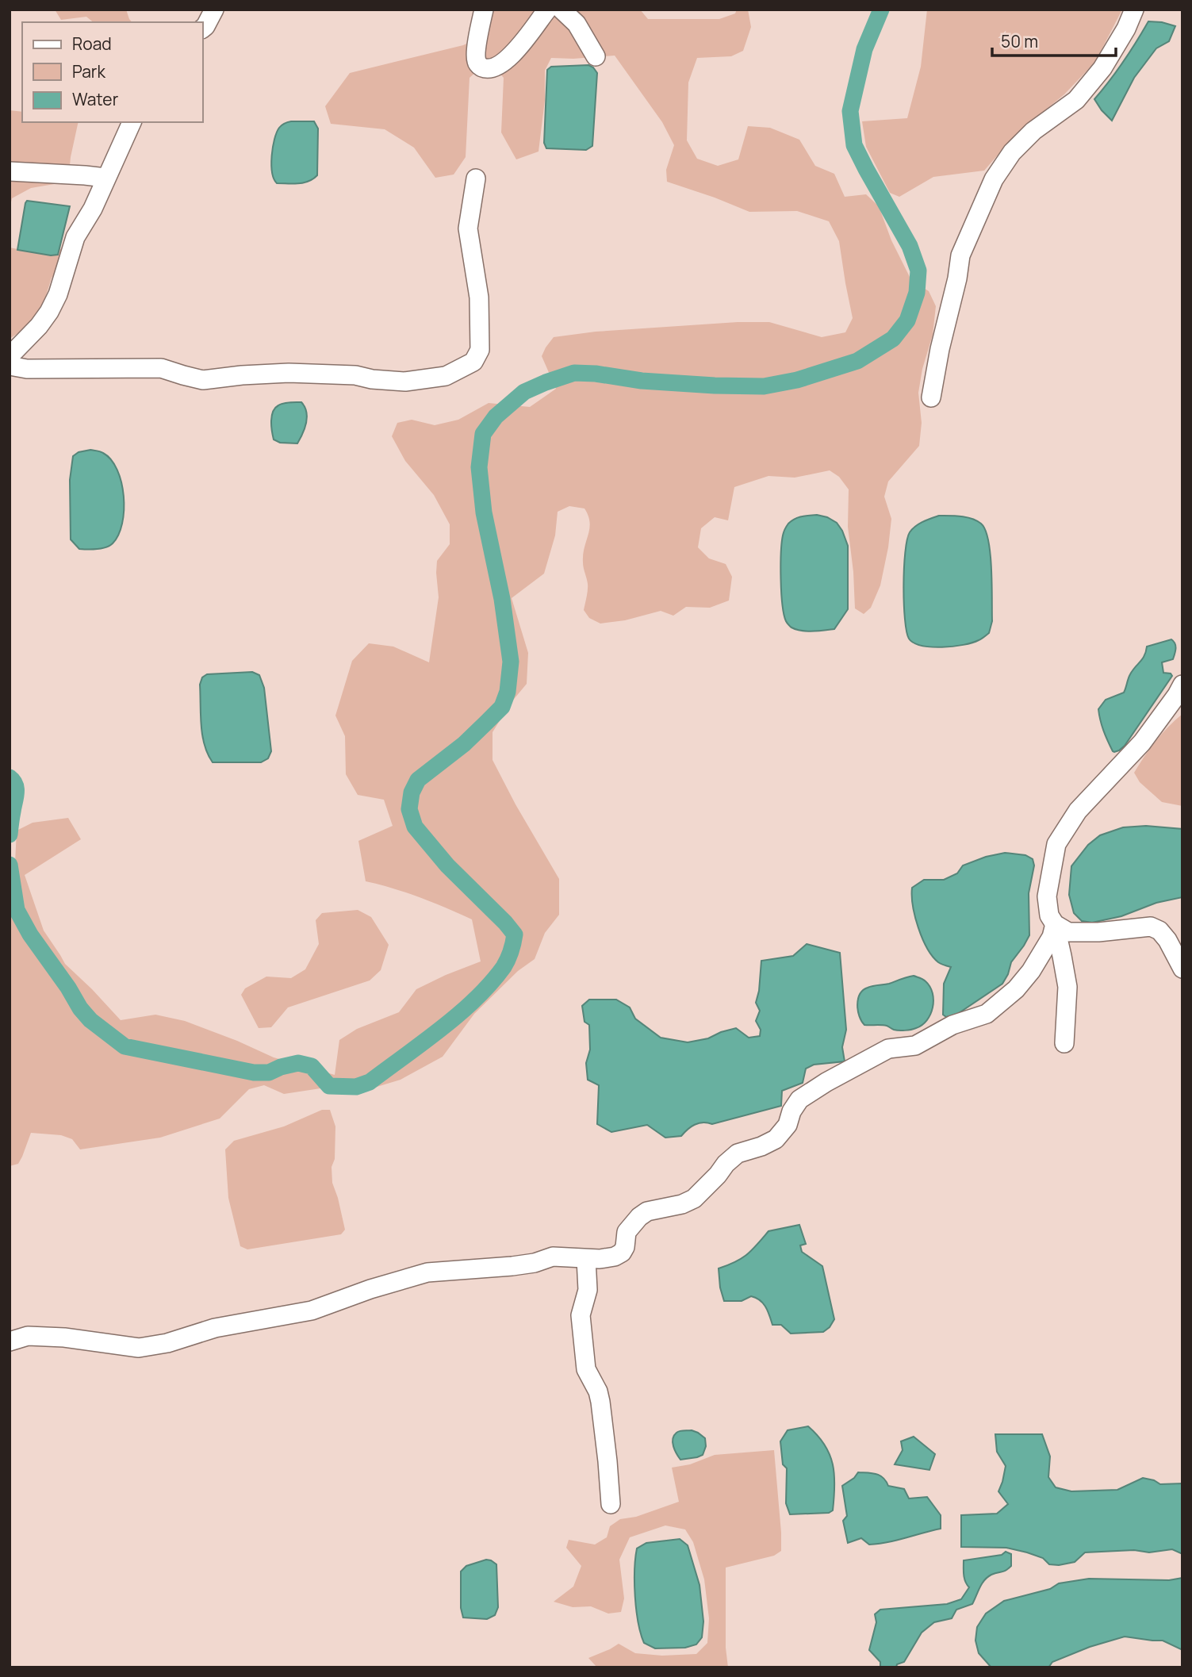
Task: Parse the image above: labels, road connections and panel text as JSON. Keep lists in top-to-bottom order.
{
  "legend": ["Road", "Park", "Water"],
  "scale_bar": "50 m"
}
